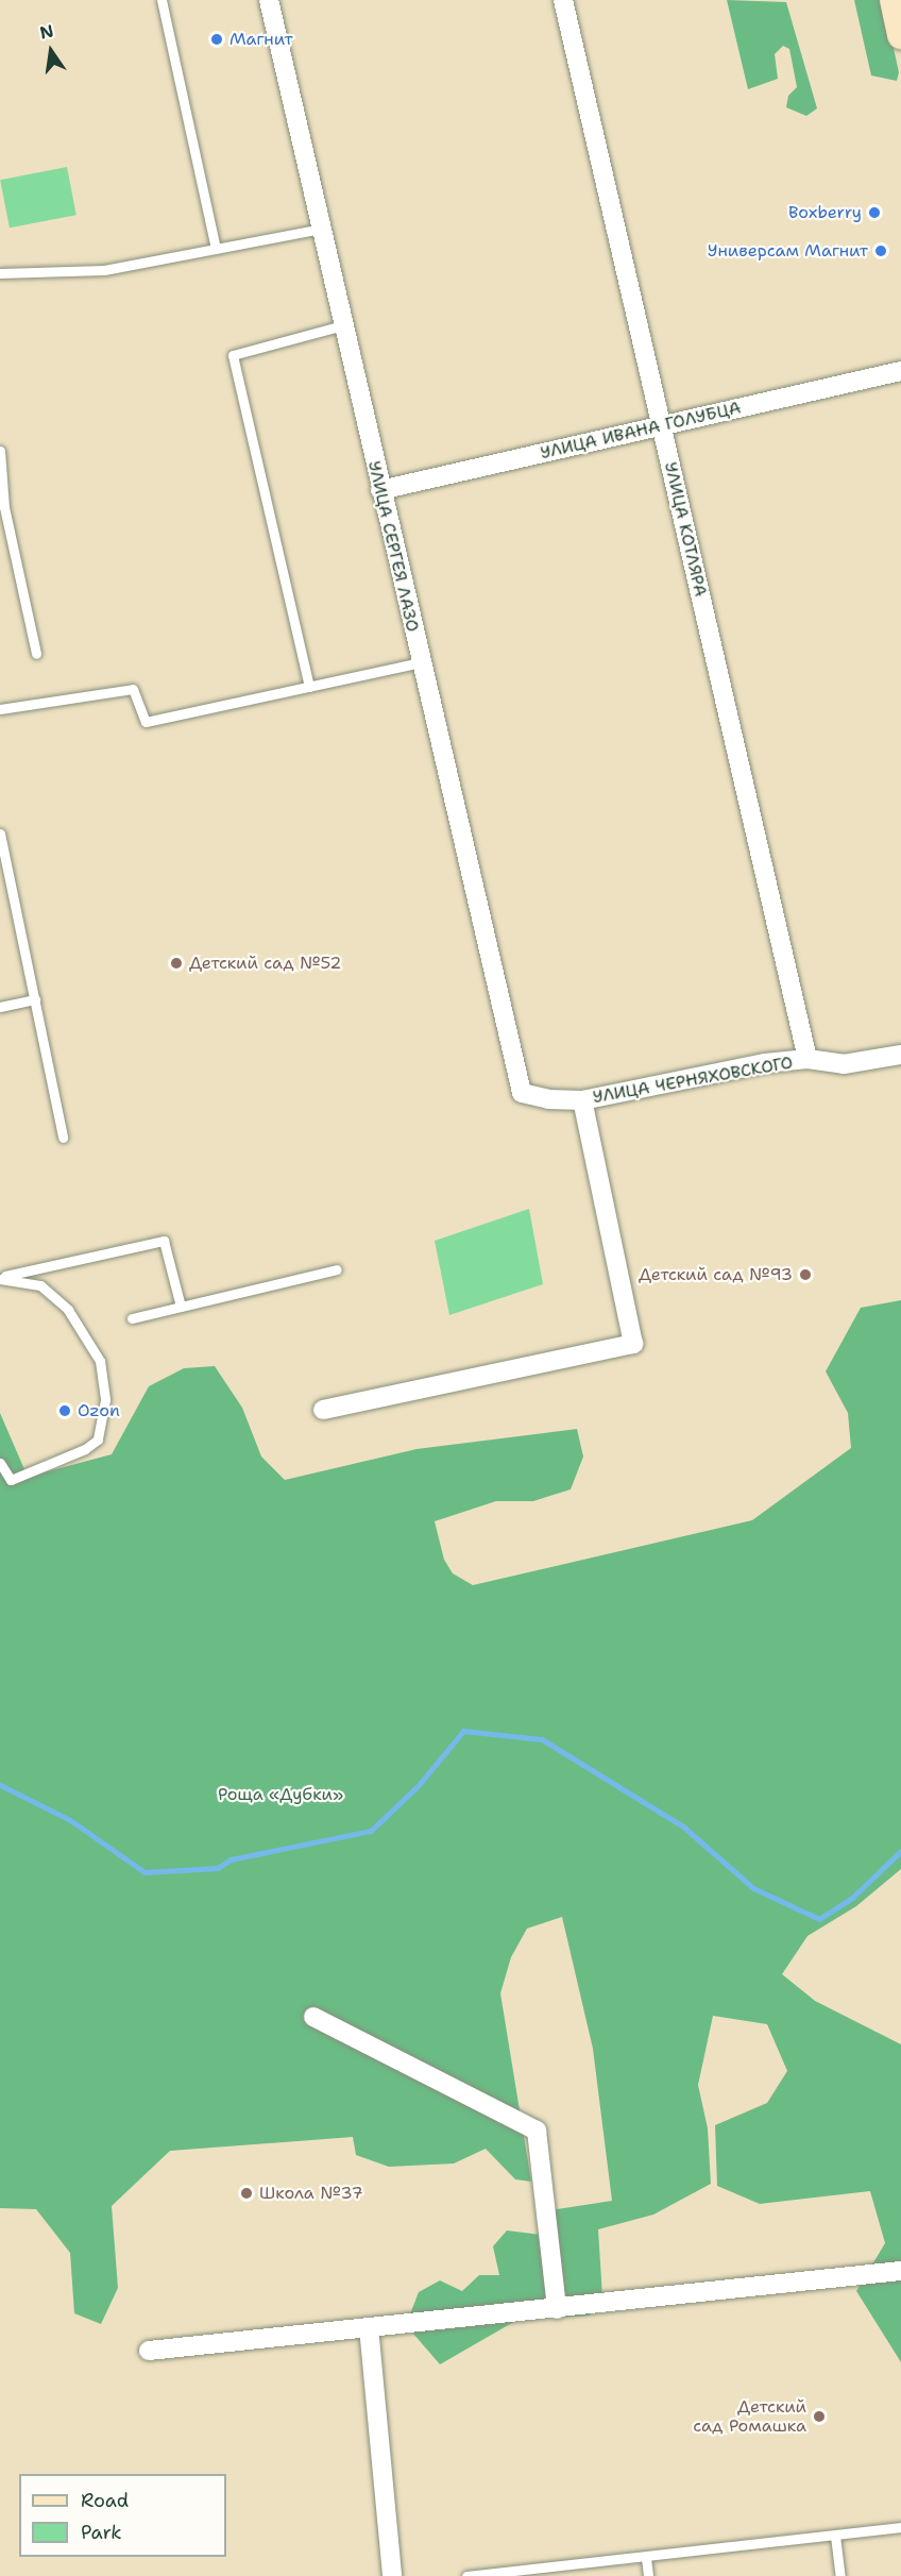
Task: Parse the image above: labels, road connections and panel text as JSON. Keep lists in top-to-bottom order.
{
  "streets": {
    "street": [
      "УЛИЦА ИВАНА ГОЛУБЦА",
      "УЛИЦА КОТЛЯРА",
      "УЛИЦА СЕРГЕЯ ЛАЗО",
      "УЛИЦА ЧЕРНЯХОВСКОГО"
    ]
  },
  "crossings": [
    ["УЛИЦА ИВАНА ГОЛУБЦА", "УЛИЦА КОТЛЯРА"],
    ["УЛИЦА ИВАНА ГОЛУБЦА", "УЛИЦА СЕРГЕЯ ЛАЗО"],
    ["УЛИЦА КОТЛЯРА", "УЛИЦА ЧЕРНЯХОВСКОГО"],
    ["УЛИЦА СЕРГЕЯ ЛАЗО", "УЛИЦА ЧЕРНЯХОВСКОГО"]
  ],
  "parks": ["Роща «Дубки»"],
  "places": [
    "Магнит",
    "Boxberry",
    "Универсам Магнит",
    "Детский сад №52",
    "Детский сад №93",
    "Ozon",
    "Школа №37",
    "Детский сад Ромашка"
  ],
  "legend": ["Road", "Park"],
  "north": "top"
}
